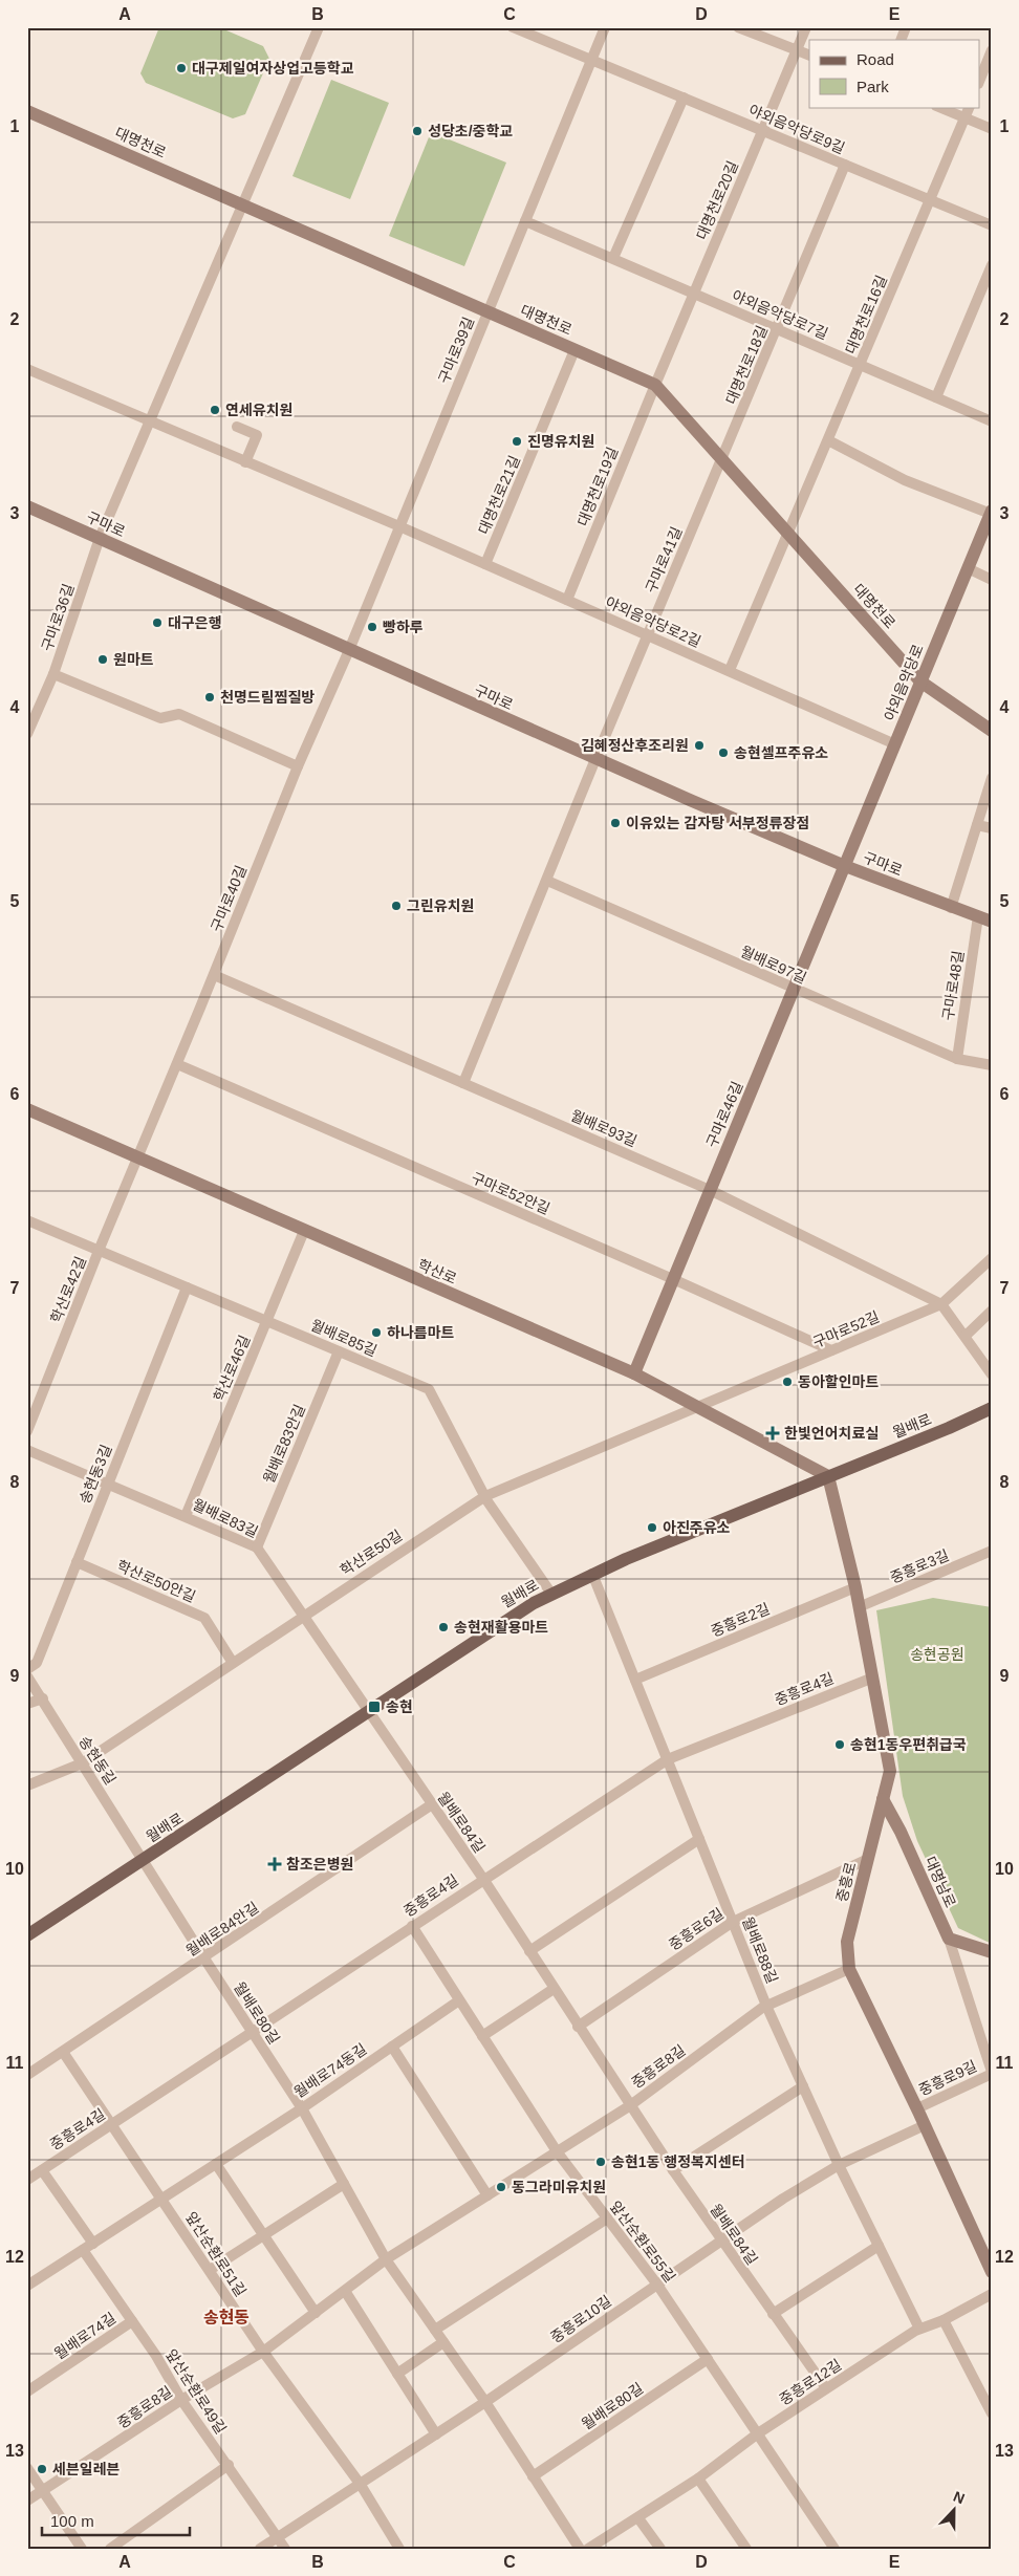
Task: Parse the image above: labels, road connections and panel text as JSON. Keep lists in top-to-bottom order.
{
  "streets": {
    "main road": [
      "대명천로",
      "구마로",
      "야외음악당로",
      "구마로46길",
      "학산로",
      "월배로",
      "중흥로",
      "대명남로"
    ],
    "street": [
      "야외음악당로9길",
      "대명천로20길",
      "야외음악당로7길",
      "대명천로16길",
      "구마로39길",
      "대명천로18길",
      "대명천로19길",
      "대명천로21길",
      "구마로41길",
      "구마로36길",
      "야외음악당로2길",
      "구마로40길",
      "월배로97길",
      "구마로48길",
      "월배로93길",
      "구마로52안길",
      "학산로42길",
      "구마로52길",
      "월배로85길",
      "학산로46길",
      "월배로83안길",
      "송현동3길",
      "월배로83길",
      "학산로50길",
      "중흥로3길",
      "학산로50안길",
      "중흥로2길",
      "중흥로4길",
      "송현동길",
      "월배로84길",
      "월배로84안길",
      "중흥로6길",
      "월배로88길",
      "월배로80길",
      "중흥로8길",
      "월배로74동길",
      "중흥로9길",
      "앞산순환로55길",
      "앞산순환로51길",
      "중흥로10길",
      "월배로74길",
      "중흥로12길",
      "앞산순환로49길"
    ]
  },
  "crossings": [
    ["야외음악당로9길", "대명천로20길"],
    ["야외음악당로9길", "대명천로16길"],
    ["야외음악당로9길", "구마로39길"],
    ["야외음악당로9길", "대명천로18길"],
    ["대명천로", "대명천로20길"],
    ["대명천로", "대명천로16길"],
    ["대명천로", "구마로39길"],
    ["대명천로", "대명천로18길"],
    ["대명천로", "대명천로19길"],
    ["대명천로", "대명천로21길"],
    ["대명천로", "구마로41길"],
    ["대명천로", "구마로36길"],
    ["대명천로", "야외음악당로"],
    ["대명천로20길", "야외음악당로7길"],
    ["대명천로20길", "대명천로19길"],
    ["야외음악당로7길", "대명천로16길"],
    ["야외음악당로7길", "구마로39길"],
    ["야외음악당로7길", "대명천로18길"],
    ["구마로39길", "구마로"],
    ["구마로39길", "야외음악당로2길"],
    ["구마로39길", "구마로40길"],
    ["대명천로18길", "구마로41길"],
    ["대명천로19길", "야외음악당로2길"],
    ["대명천로21길", "야외음악당로2길"],
    ["구마로", "구마로41길"],
    ["구마로", "구마로36길"],
    ["구마로", "야외음악당로"],
    ["구마로", "구마로40길"],
    ["구마로", "구마로48길"],
    ["구마로", "구마로46길"],
    ["구마로41길", "야외음악당로2길"],
    ["구마로41길", "월배로97길"],
    ["구마로41길", "월배로93길"],
    ["구마로36길", "야외음악당로2길"],
    ["야외음악당로2길", "야외음악당로"],
    ["야외음악당로", "구마로46길"],
    ["구마로40길", "월배로93길"],
    ["구마로40길", "구마로52안길"],
    ["구마로40길", "학산로"],
    ["구마로40길", "학산로42길"],
    ["월배로97길", "구마로48길"],
    ["월배로97길", "구마로46길"],
    ["구마로46길", "월배로93길"],
    ["구마로46길", "구마로52안길"],
    ["구마로46길", "학산로"],
    ["월배로93길", "구마로52길"],
    ["구마로52안길", "구마로52길"],
    ["학산로", "학산로42길"],
    ["학산로", "구마로52길"],
    ["학산로", "학산로46길"],
    ["학산로", "월배로"],
    ["학산로", "학산로50길"],
    ["학산로", "중흥로"],
    ["학산로42길", "월배로85길"],
    ["구마로52길", "학산로50길"],
    ["월배로85길", "학산로46길"],
    ["월배로85길", "월배로"],
    ["월배로85길", "월배로83안길"],
    ["월배로85길", "송현동3길"],
    ["월배로85길", "학산로50길"],
    ["학산로46길", "월배로83길"],
    ["월배로", "월배로83길"],
    ["월배로", "송현동길"],
    ["월배로", "월배로84길"],
    ["월배로", "중흥로"],
    ["월배로", "월배로88길"],
    ["월배로", "월배로80길"],
    ["월배로83안길", "월배로83길"],
    ["송현동3길", "월배로83길"],
    ["송현동3길", "학산로50안길"],
    ["월배로83길", "학산로50길"],
    ["월배로83길", "월배로84길"],
    ["학산로50길", "학산로50안길"],
    ["학산로50길", "송현동길"],
    ["중흥로3길", "중흥로"],
    ["중흥로2길", "중흥로"],
    ["중흥로2길", "월배로88길"],
    ["중흥로4길", "월배로84길"],
    ["중흥로4길", "중흥로"],
    ["중흥로4길", "월배로88길"],
    ["중흥로4길", "월배로80길"],
    ["중흥로4길", "앞산순환로55길"],
    ["중흥로4길", "앞산순환로51길"],
    ["송현동길", "월배로80길"],
    ["월배로84길", "월배로84안길"],
    ["월배로84길", "중흥로6길"],
    ["월배로84길", "중흥로8길"],
    ["월배로84길", "중흥로10길"],
    ["월배로84길", "중흥로12길"],
    ["중흥로", "대명남로"],
    ["중흥로", "중흥로6길"],
    ["중흥로", "중흥로8길"],
    ["중흥로", "중흥로9길"],
    ["중흥로", "중흥로10길"],
    ["월배로84안길", "월배로80길"],
    ["월배로84안길", "앞산순환로51길"],
    ["중흥로6길", "월배로88길"],
    ["월배로88길", "중흥로8길"],
    ["월배로88길", "중흥로10길"],
    ["월배로88길", "중흥로12길"],
    ["월배로80길", "중흥로8길"],
    ["월배로80길", "월배로74동길"],
    ["월배로80길", "앞산순환로55길"],
    ["월배로80길", "중흥로10길"],
    ["중흥로8길", "앞산순환로55길"],
    ["중흥로8길", "앞산순환로51길"],
    ["중흥로8길", "앞산순환로49길"],
    ["월배로74동길", "앞산순환로55길"],
    ["월배로74동길", "앞산순환로51길"],
    ["월배로74동길", "앞산순환로49길"],
    ["앞산순환로55길", "중흥로10길"],
    ["앞산순환로55길", "중흥로12길"],
    ["앞산순환로51길", "중흥로10길"],
    ["중흥로10길", "앞산순환로49길"],
    ["월배로74길", "앞산순환로49길"]
  ],
  "districts": ["송현동"],
  "parks": ["송현공원"],
  "places": {
    "other": [
      "대구제일여자상업고등학교",
      "성당초/중학교",
      "연세유치원",
      "진명유치원",
      "대구은행",
      "빵하루",
      "원마트",
      "천명드림찜질방",
      "김혜정산후조리원",
      "송현셀프주유소",
      "이유있는 감자탕 서부정류장점",
      "그린유치원",
      "하나름마트",
      "동아할인마트",
      "아진주유소",
      "송현재활용마트",
      "송현1동우편취급국",
      "송현1동 행정복지센터",
      "동그라미유치원",
      "세븐일레븐"
    ],
    "health": ["한빛언어치료실", "참조은병원"],
    "transit": ["송현"]
  },
  "legend": ["Road", "Park"],
  "scale_bar": "100 m",
  "north": "top",
  "grid": {
    "columns": [
      "A",
      "B",
      "C",
      "D",
      "E"
    ],
    "rows": [
      "1",
      "2",
      "3",
      "4",
      "5",
      "6",
      "7",
      "8",
      "9",
      "10",
      "11",
      "12",
      "13"
    ]
  }
}
